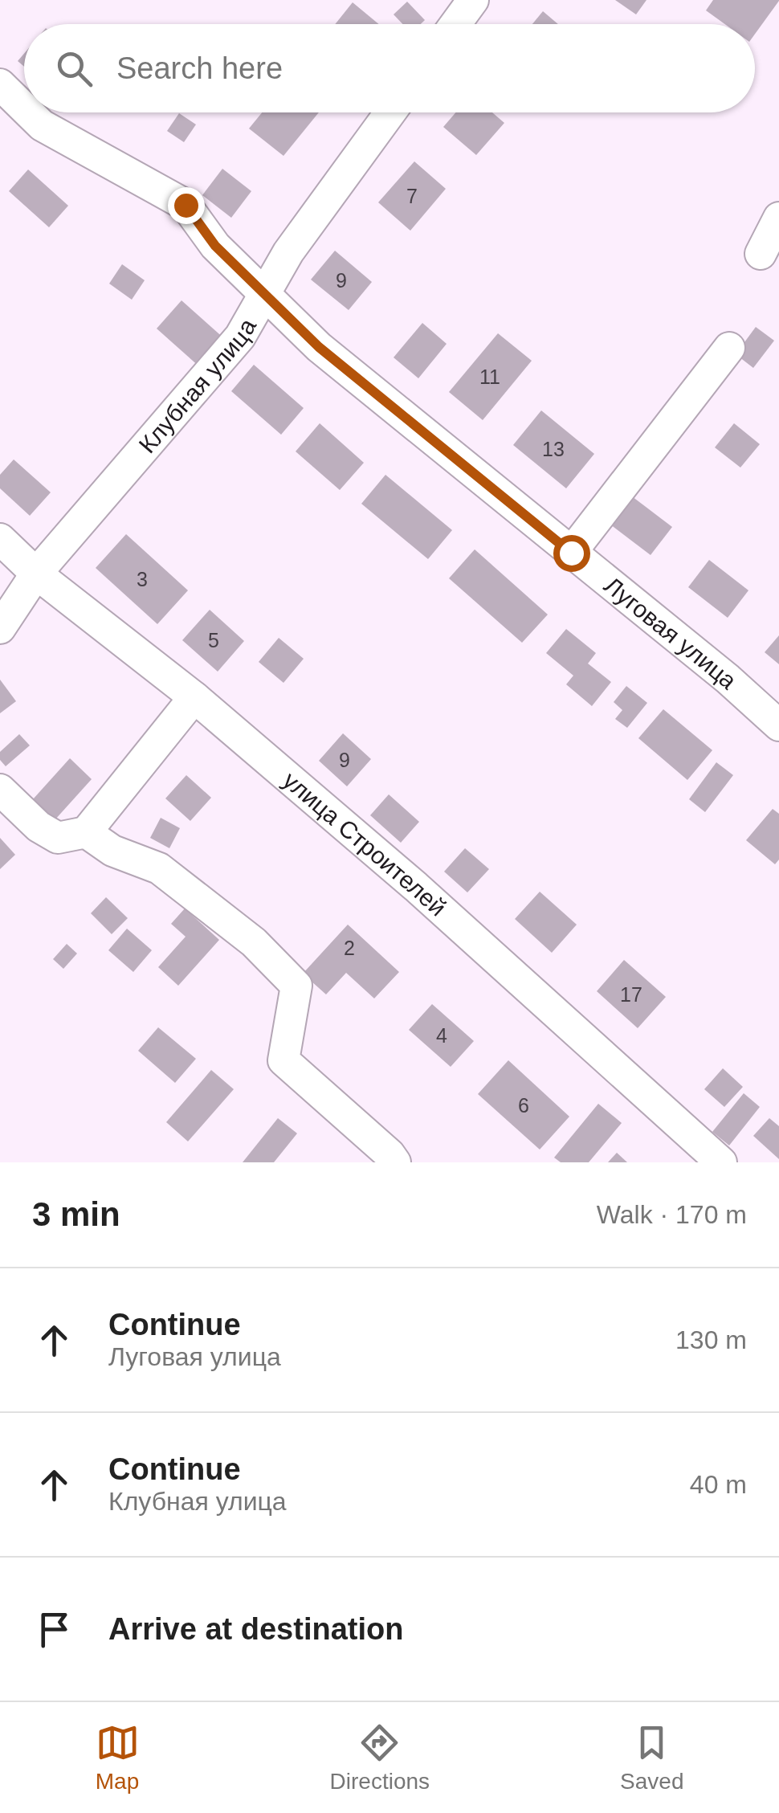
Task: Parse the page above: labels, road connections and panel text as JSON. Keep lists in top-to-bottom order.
{
  "streets": {
    "street": ["Клубная улица", "Луговая улица", "улица Строителей"]
  },
  "crossings": [
    ["Клубная улица", "Луговая улица"],
    ["Клубная улица", "улица Строителей"]
  ],
  "house_numbers": [
    "7",
    "9",
    "11",
    "13",
    "3",
    "5",
    "9",
    "2",
    "17",
    "4",
    "6"
  ],
  "page": {
    "search": "Search here",
    "heading": ["3 min", "Walk · 170 m"],
    "list": [
      ["Continue", "Луговая улица", "130 m"],
      ["Continue", "Клубная улица", "40 m"],
      "Arrive at destination"
    ],
    "nav": ["Map", "Directions", "Saved"]
  }
}
